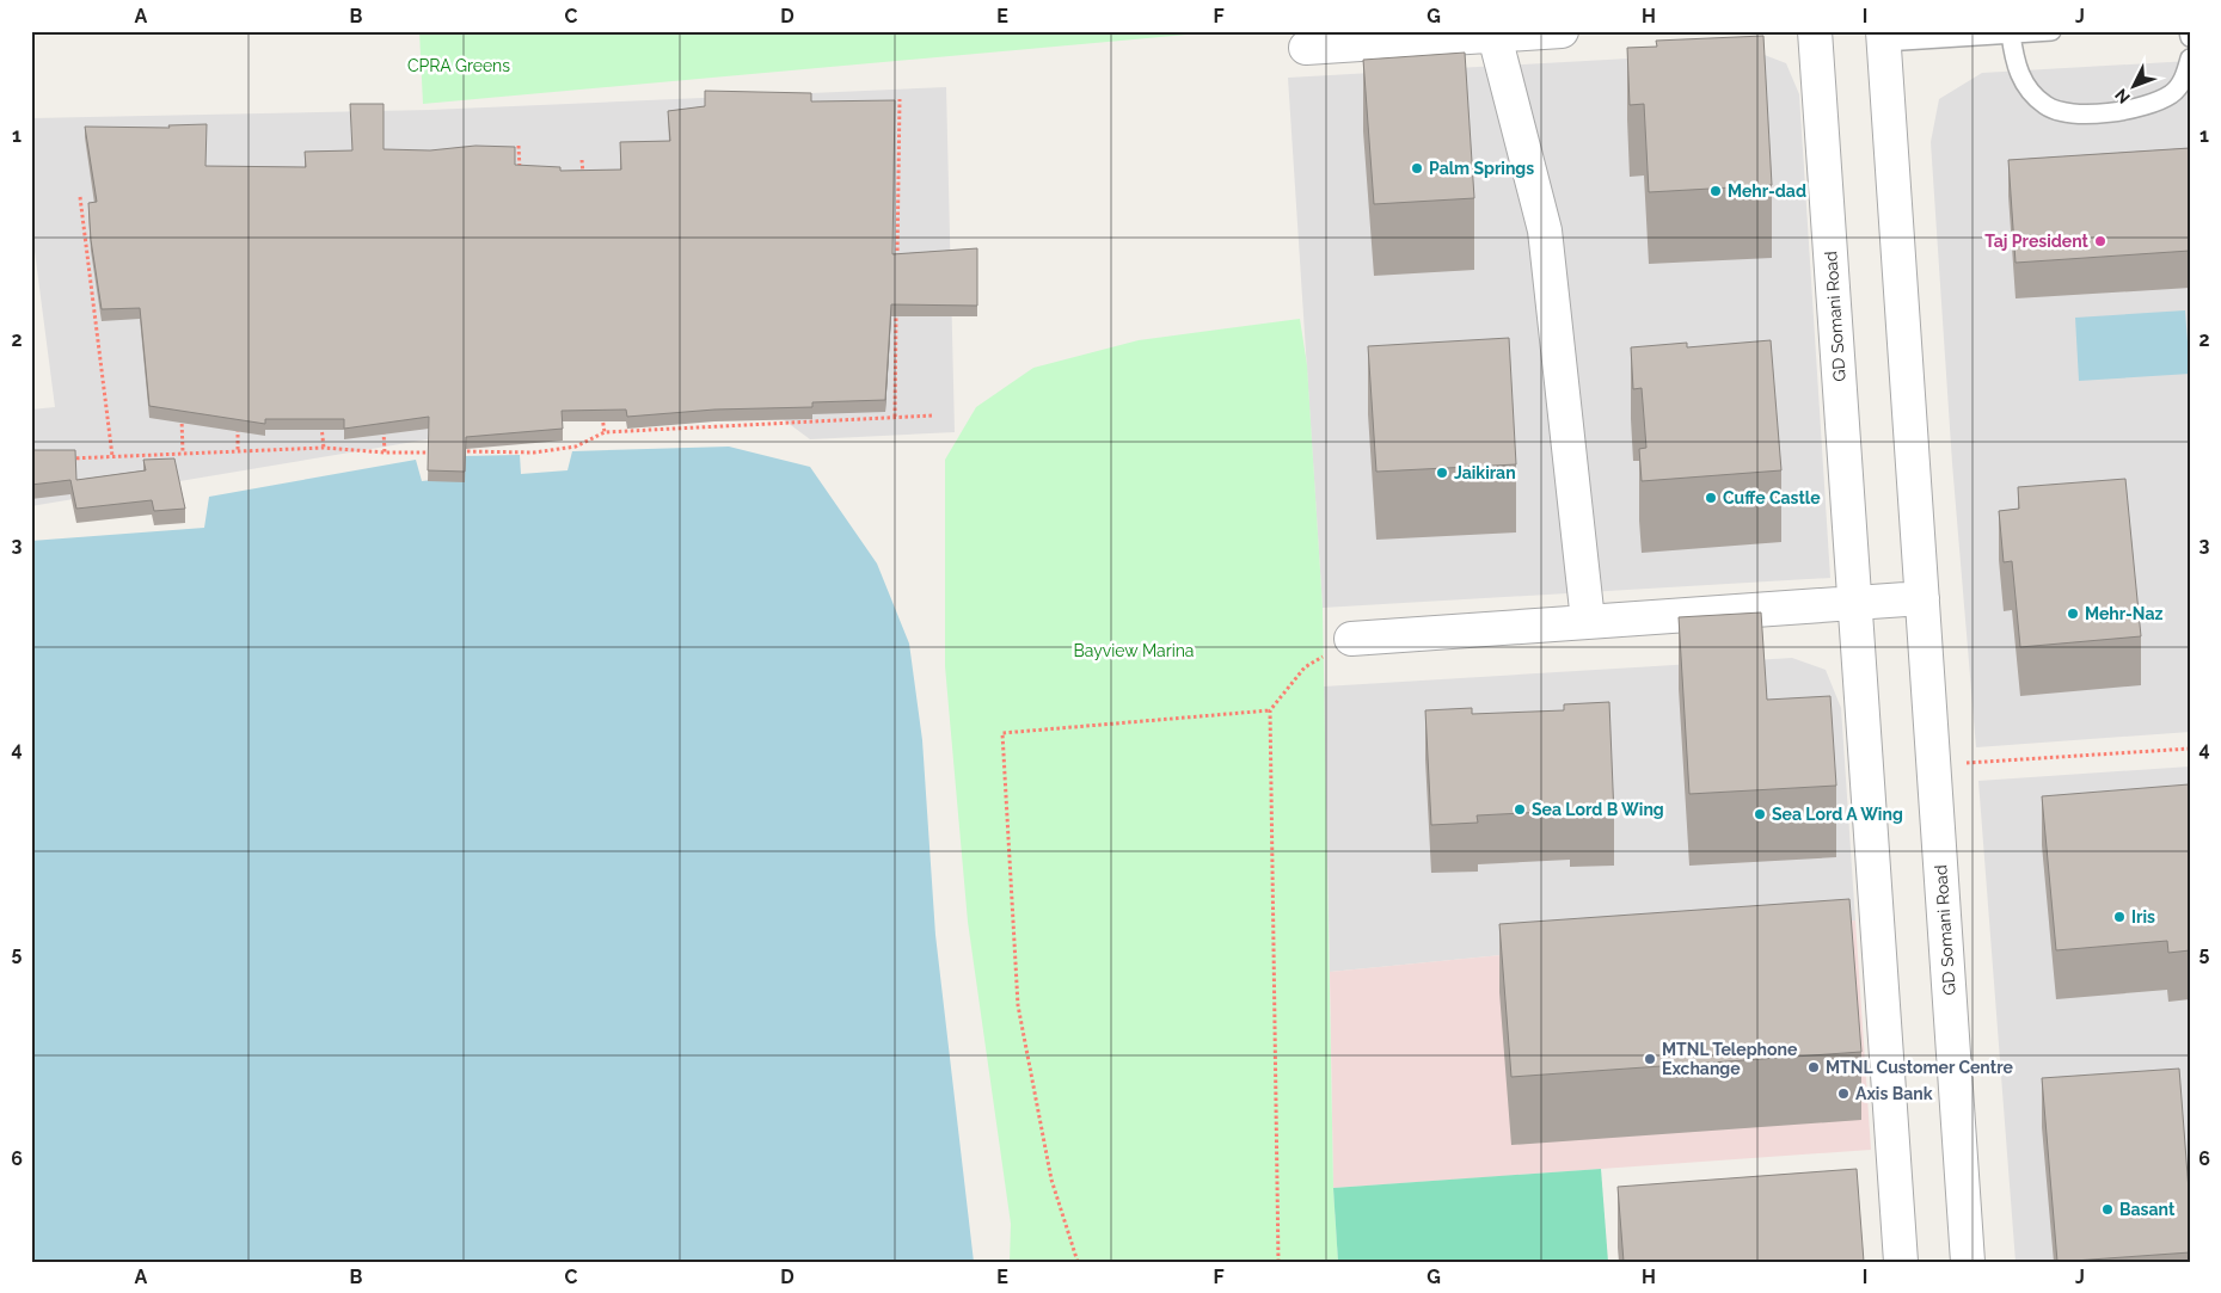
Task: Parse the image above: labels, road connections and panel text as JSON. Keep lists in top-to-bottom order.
{
  "streets": {
    "street": ["GD Somani Road"]
  },
  "parks": ["CPRA Greens", "Bayview Marina"],
  "places": [
    "Palm Springs",
    "Mehr-dad",
    "Taj President",
    "Jaikiran",
    "Cuffe Castle",
    "Mehr-Naz",
    "Sea Lord B Wing",
    "Sea Lord A Wing",
    "Iris",
    "MTNL Telephone Exchange",
    "MTNL Customer Centre",
    "Axis Bank",
    "Basant"
  ],
  "north": "bottom left",
  "grid": {
    "columns": [
      "A",
      "B",
      "C",
      "D",
      "E",
      "F",
      "G",
      "H",
      "I",
      "J"
    ],
    "rows": [
      "1",
      "2",
      "3",
      "4",
      "5",
      "6"
    ]
  }
}
